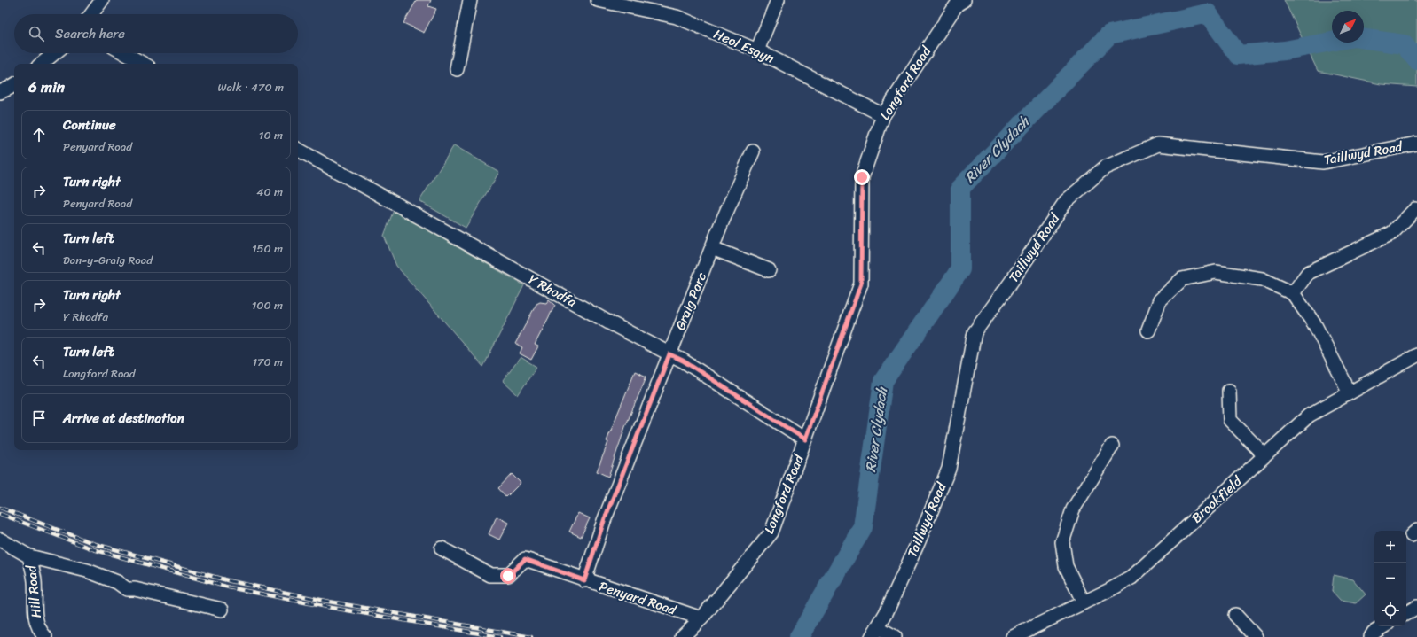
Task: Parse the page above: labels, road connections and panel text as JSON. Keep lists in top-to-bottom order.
{
  "streets": {
    "street": [
      "Heol Esgyn",
      "Longford Road",
      "Taillwyd Road",
      "Y Rhodfa",
      "Graig Parc",
      "Brookfield",
      "Hill Road",
      "Penyard Road"
    ]
  },
  "crossings": [
    ["Heol Esgyn", "Longford Road"],
    ["Longford Road", "Y Rhodfa"],
    ["Longford Road", "Penyard Road"],
    ["Y Rhodfa", "Graig Parc"],
    ["Graig Parc", "Penyard Road"]
  ],
  "water": ["River Clydach"],
  "north": "top right",
  "page": {
    "search": "Search here",
    "heading": ["6 min", "Walk · 470 m"],
    "list": [
      ["Continue", "Penyard Road", "10 m"],
      ["Turn right", "Penyard Road", "40 m"],
      ["Turn left", "Dan-y-Graig Road", "150 m"],
      ["Turn right", "Y Rhodfa", "100 m"],
      ["Turn left", "Longford Road", "170 m"],
      "Arrive at destination"
    ],
    "map_buttons": ["+", "−"]
  }
}
